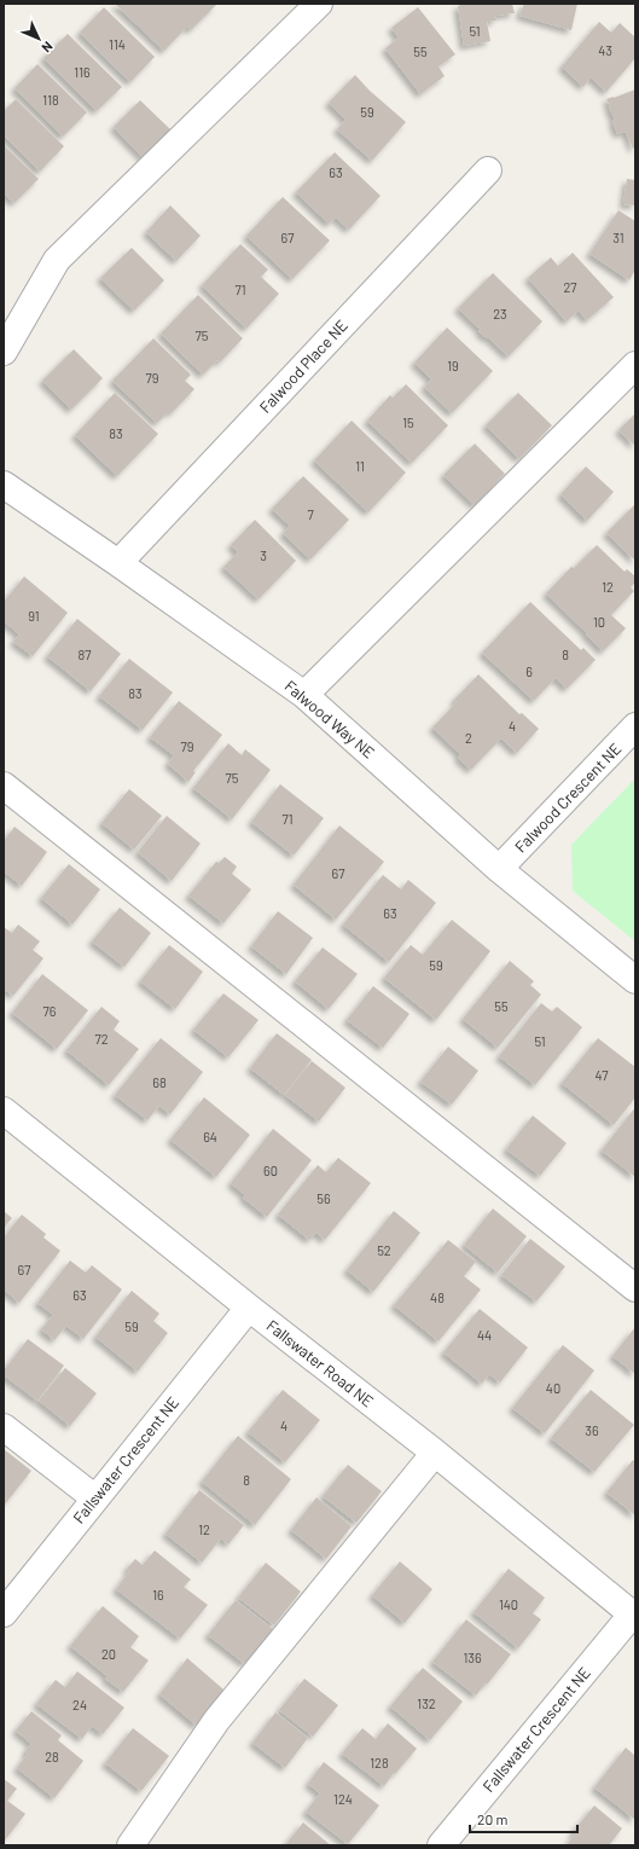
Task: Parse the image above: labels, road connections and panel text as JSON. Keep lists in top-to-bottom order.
{
  "streets": {
    "street": [
      "Falwood Place NE",
      "Falwood Way NE",
      "Falwood Crescent NE",
      "Fallswater Road NE",
      "Fallswater Crescent NE"
    ]
  },
  "crossings": [
    ["Falwood Place NE", "Falwood Way NE"],
    ["Falwood Way NE", "Falwood Crescent NE"],
    ["Fallswater Road NE", "Fallswater Crescent NE"]
  ],
  "house_numbers": [
    "51",
    "114",
    "43",
    "55",
    "116",
    "118",
    "59",
    "63",
    "67",
    "31",
    "27",
    "71",
    "23",
    "75",
    "19",
    "79",
    "15",
    "83",
    "11",
    "7",
    "3",
    "12",
    "91",
    "10",
    "87",
    "8",
    "6",
    "83",
    "4",
    "2",
    "79",
    "75",
    "71",
    "67",
    "63",
    "59",
    "55",
    "76",
    "72",
    "51",
    "47",
    "68",
    "64",
    "60",
    "56",
    "52",
    "67",
    "63",
    "48",
    "59",
    "44",
    "40",
    "4",
    "36",
    "8",
    "12",
    "16",
    "140",
    "20",
    "136",
    "132",
    "24",
    "28",
    "128",
    "124"
  ],
  "scale_bar": "20 m",
  "north": "bottom right"
}
